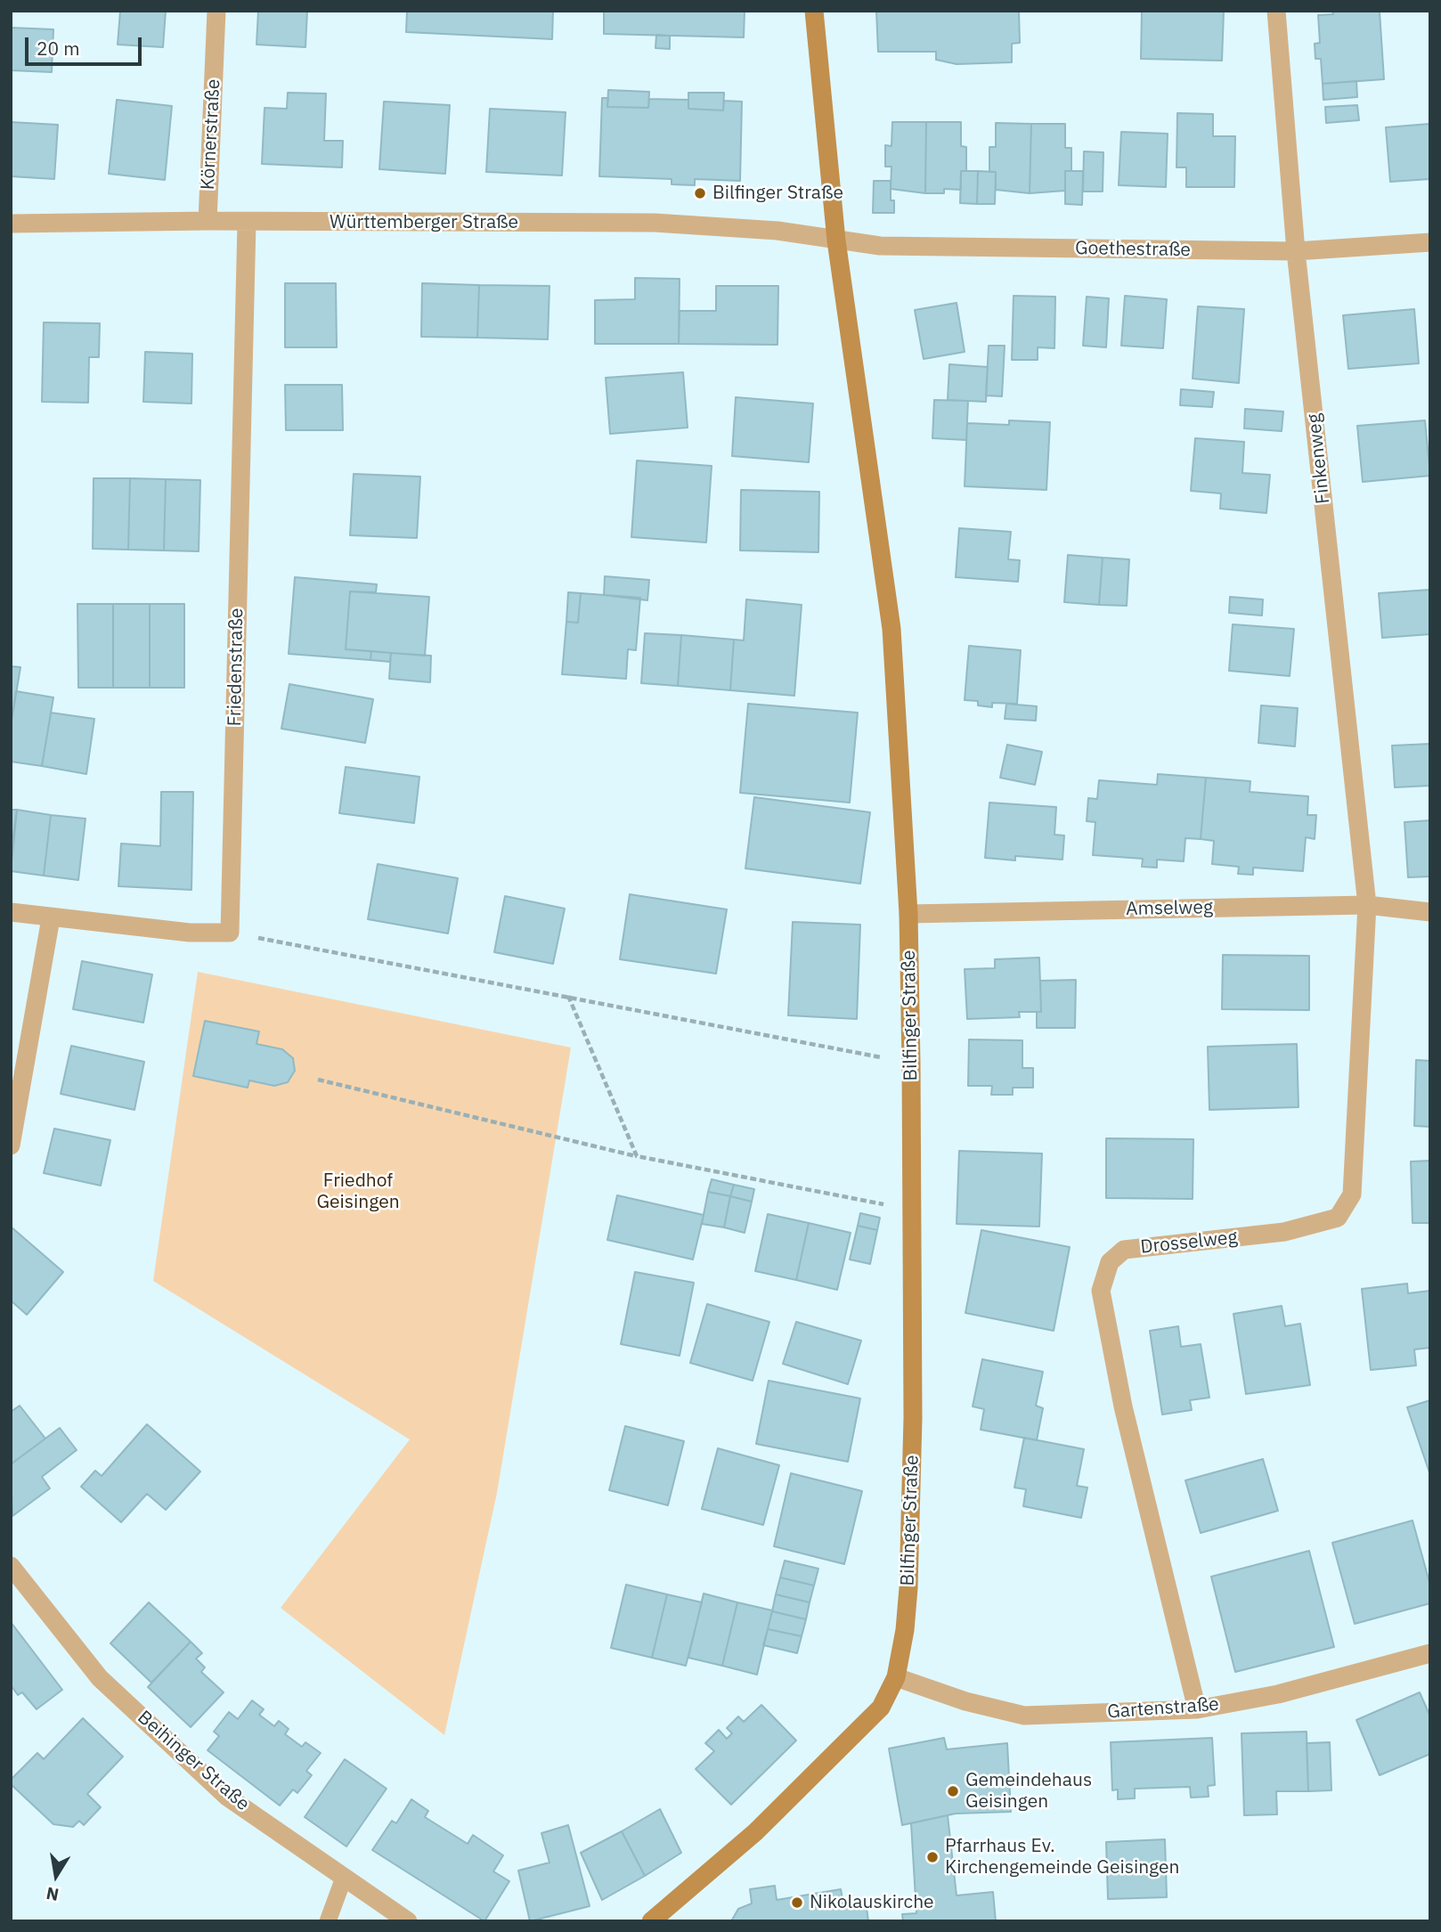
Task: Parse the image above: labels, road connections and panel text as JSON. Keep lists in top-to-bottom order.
{
  "streets": {
    "street": [
      "Körnerstraße",
      "Württemberger Straße",
      "Goethestraße",
      "Finkenweg",
      "Friedenstraße",
      "Amselweg",
      "Bilfinger Straße",
      "Drosselweg",
      "Gartenstraße",
      "Beihinger Straße"
    ]
  },
  "crossings": [
    ["Körnerstraße", "Württemberger Straße"],
    ["Württemberger Straße", "Goethestraße"],
    ["Württemberger Straße", "Friedenstraße"],
    ["Württemberger Straße", "Bilfinger Straße"],
    ["Goethestraße", "Finkenweg"],
    ["Goethestraße", "Bilfinger Straße"],
    ["Finkenweg", "Amselweg"],
    ["Finkenweg", "Drosselweg"],
    ["Amselweg", "Bilfinger Straße"],
    ["Amselweg", "Drosselweg"],
    ["Bilfinger Straße", "Gartenstraße"],
    ["Drosselweg", "Gartenstraße"]
  ],
  "parks": ["Friedhof Geisingen"],
  "places": [
    "Bilfinger Straße",
    "Gemeindehaus Geisingen",
    "Pfarrhaus Ev. Kirchengemeinde Geisingen",
    "Nikolauskirche"
  ],
  "scale_bar": "20 m",
  "north": "bottom"
}
